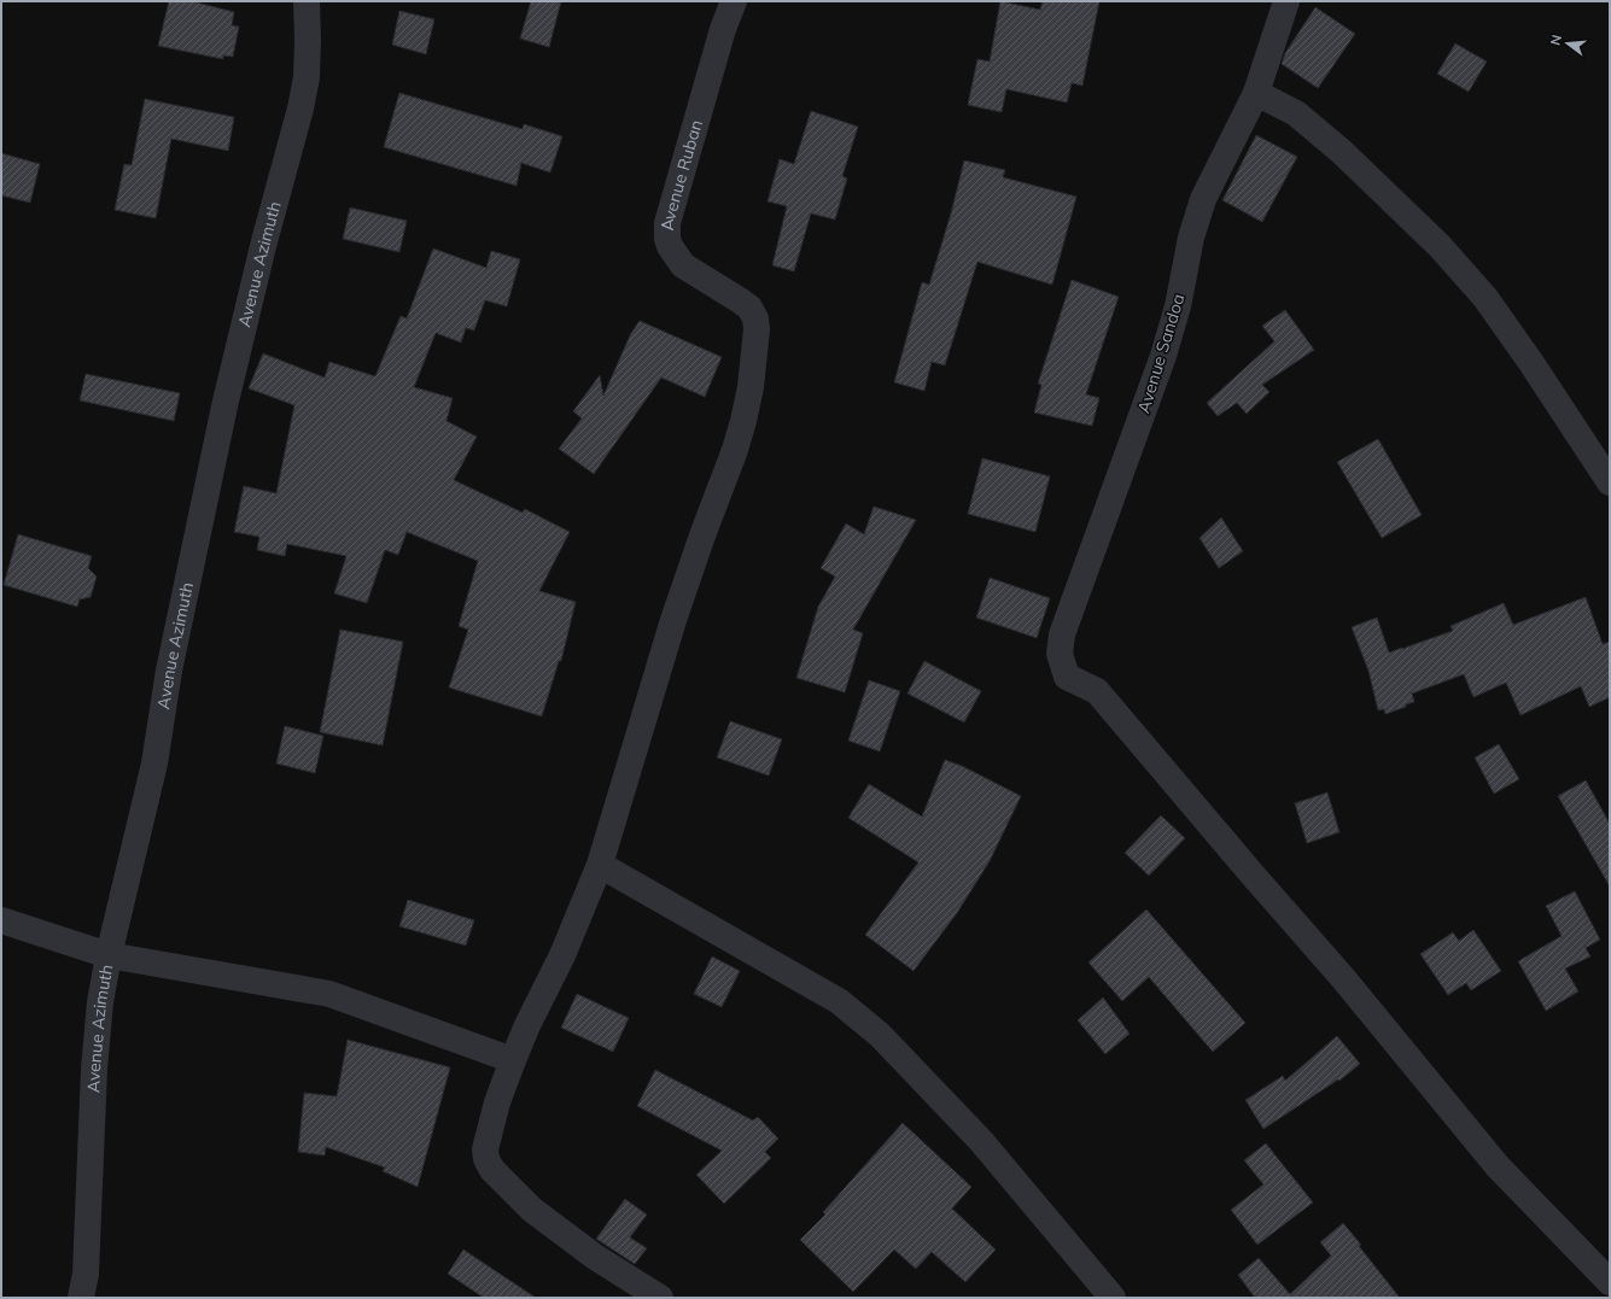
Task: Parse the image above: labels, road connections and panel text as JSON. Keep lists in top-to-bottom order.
{
  "streets": {
    "street": ["Avenue Ruban", "Avenue Azimuth", "Avenue Sandoa"]
  },
  "north": "left"
}
